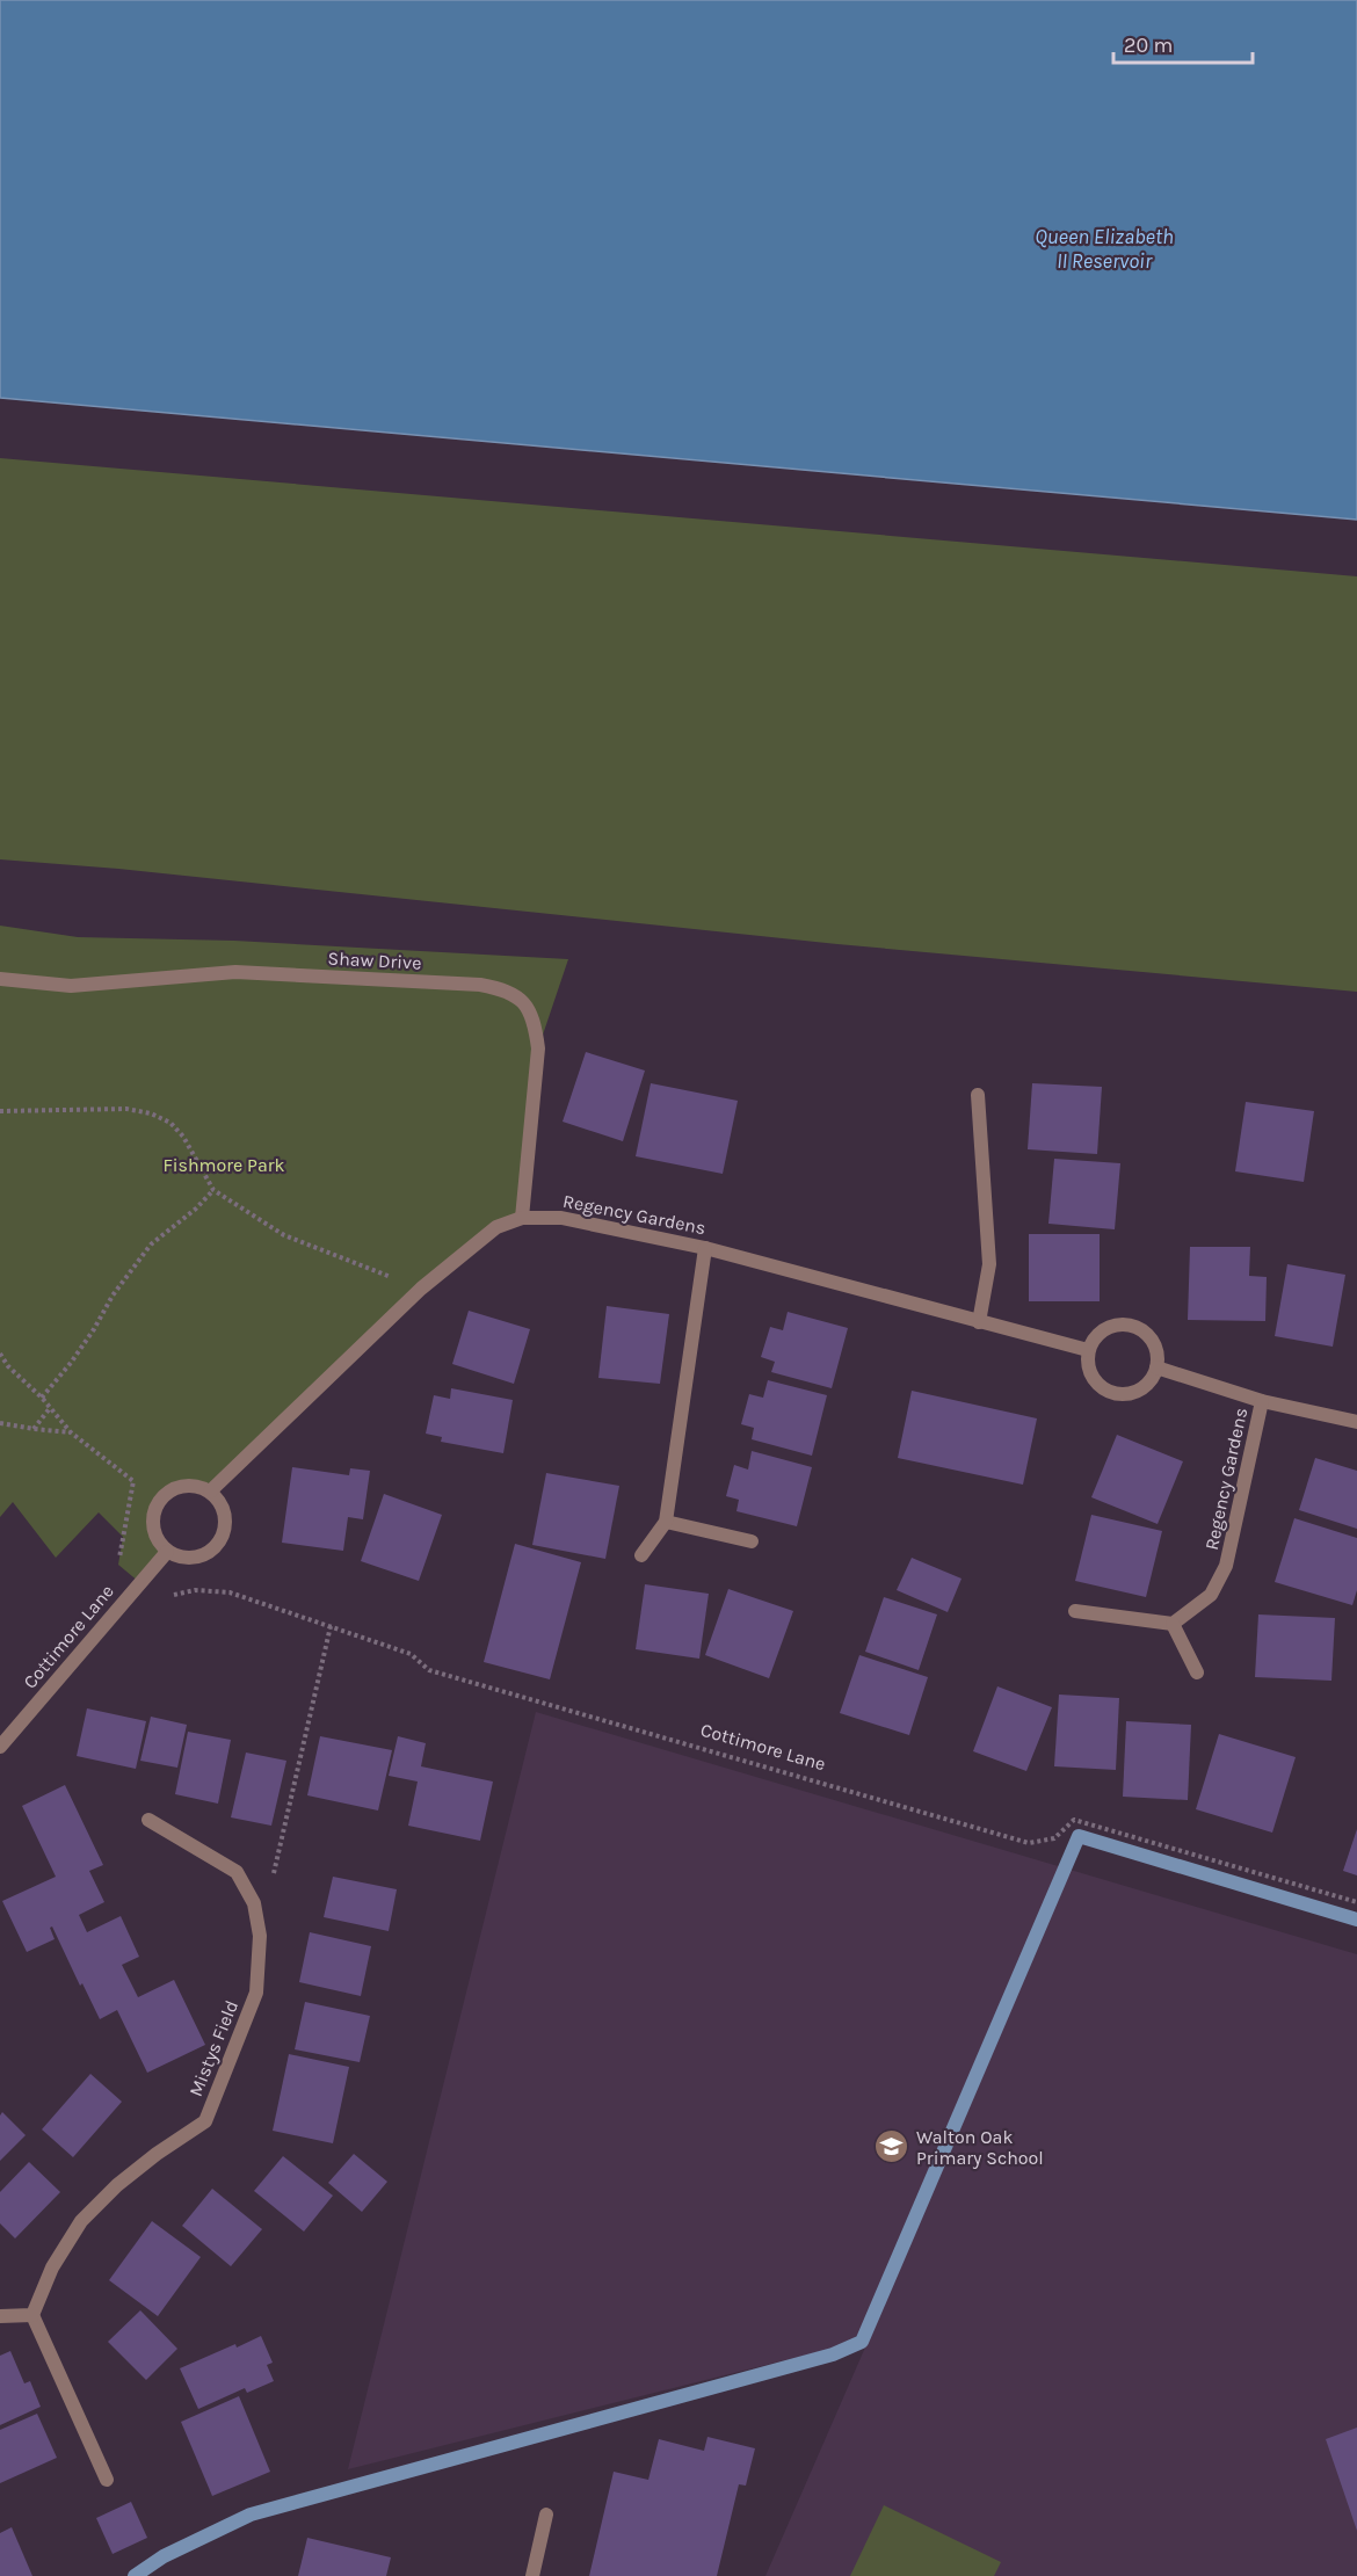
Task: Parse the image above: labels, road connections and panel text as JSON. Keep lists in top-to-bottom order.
{
  "streets": {
    "street": [
      "Shaw Drive",
      "Regency Gardens",
      "Cottimore Lane",
      "Mistys Field"
    ]
  },
  "crossings": [
    ["Shaw Drive", "Regency Gardens"],
    ["Regency Gardens", "Cottimore Lane"]
  ],
  "water": ["Queen Elizabeth II Reservoir"],
  "parks": ["Fishmore Park"],
  "places": {
    "school or university": ["Walton Oak Primary School"]
  },
  "scale_bar": "20 m"
}
